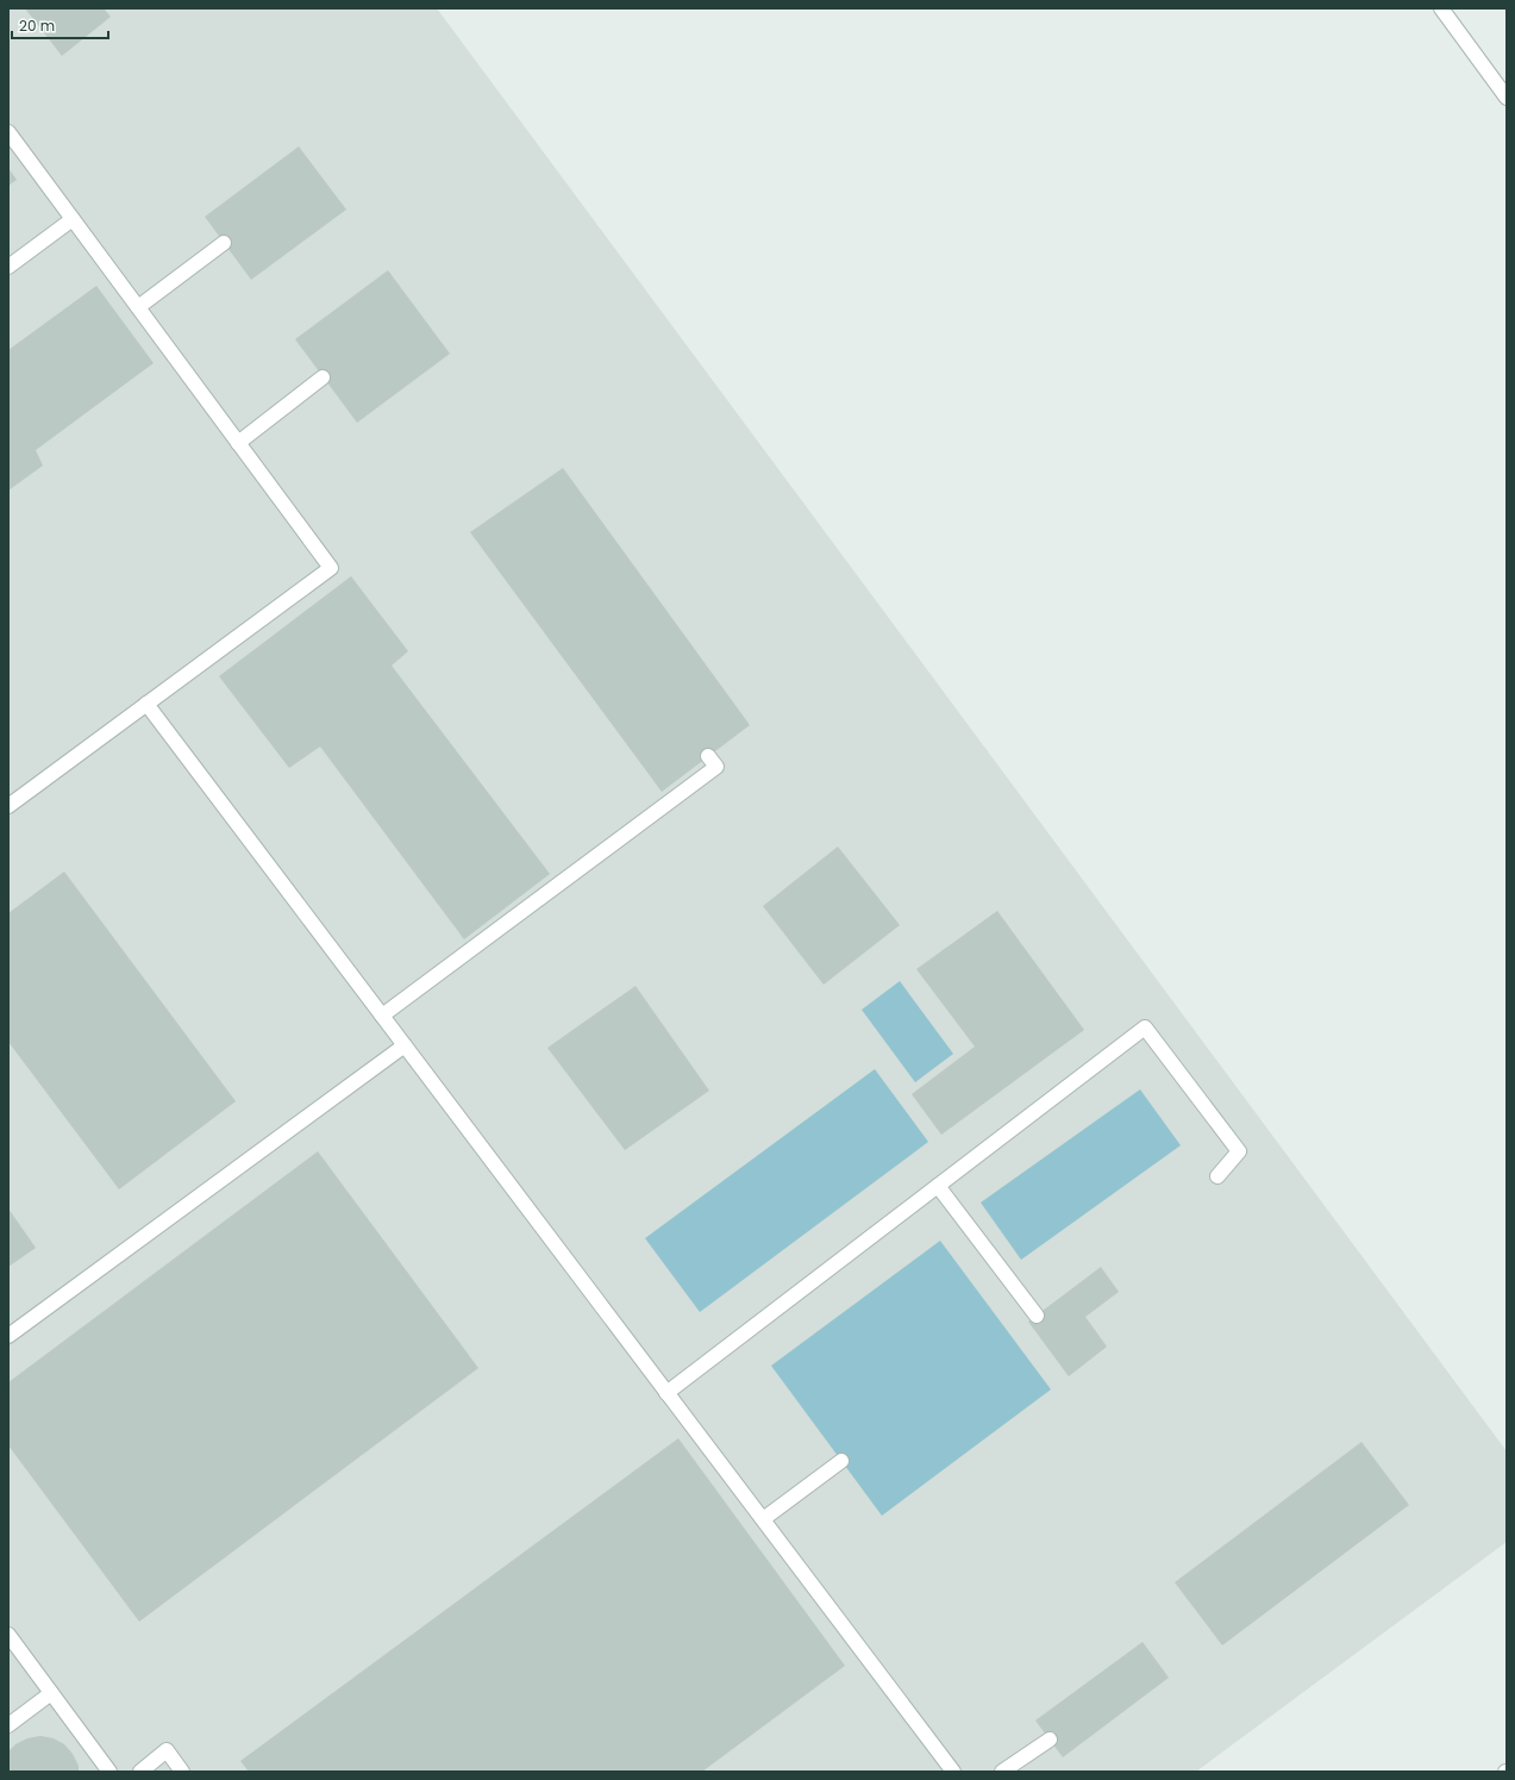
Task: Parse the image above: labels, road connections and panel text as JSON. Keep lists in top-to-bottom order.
{
  "scale_bar": "20 m"
}
